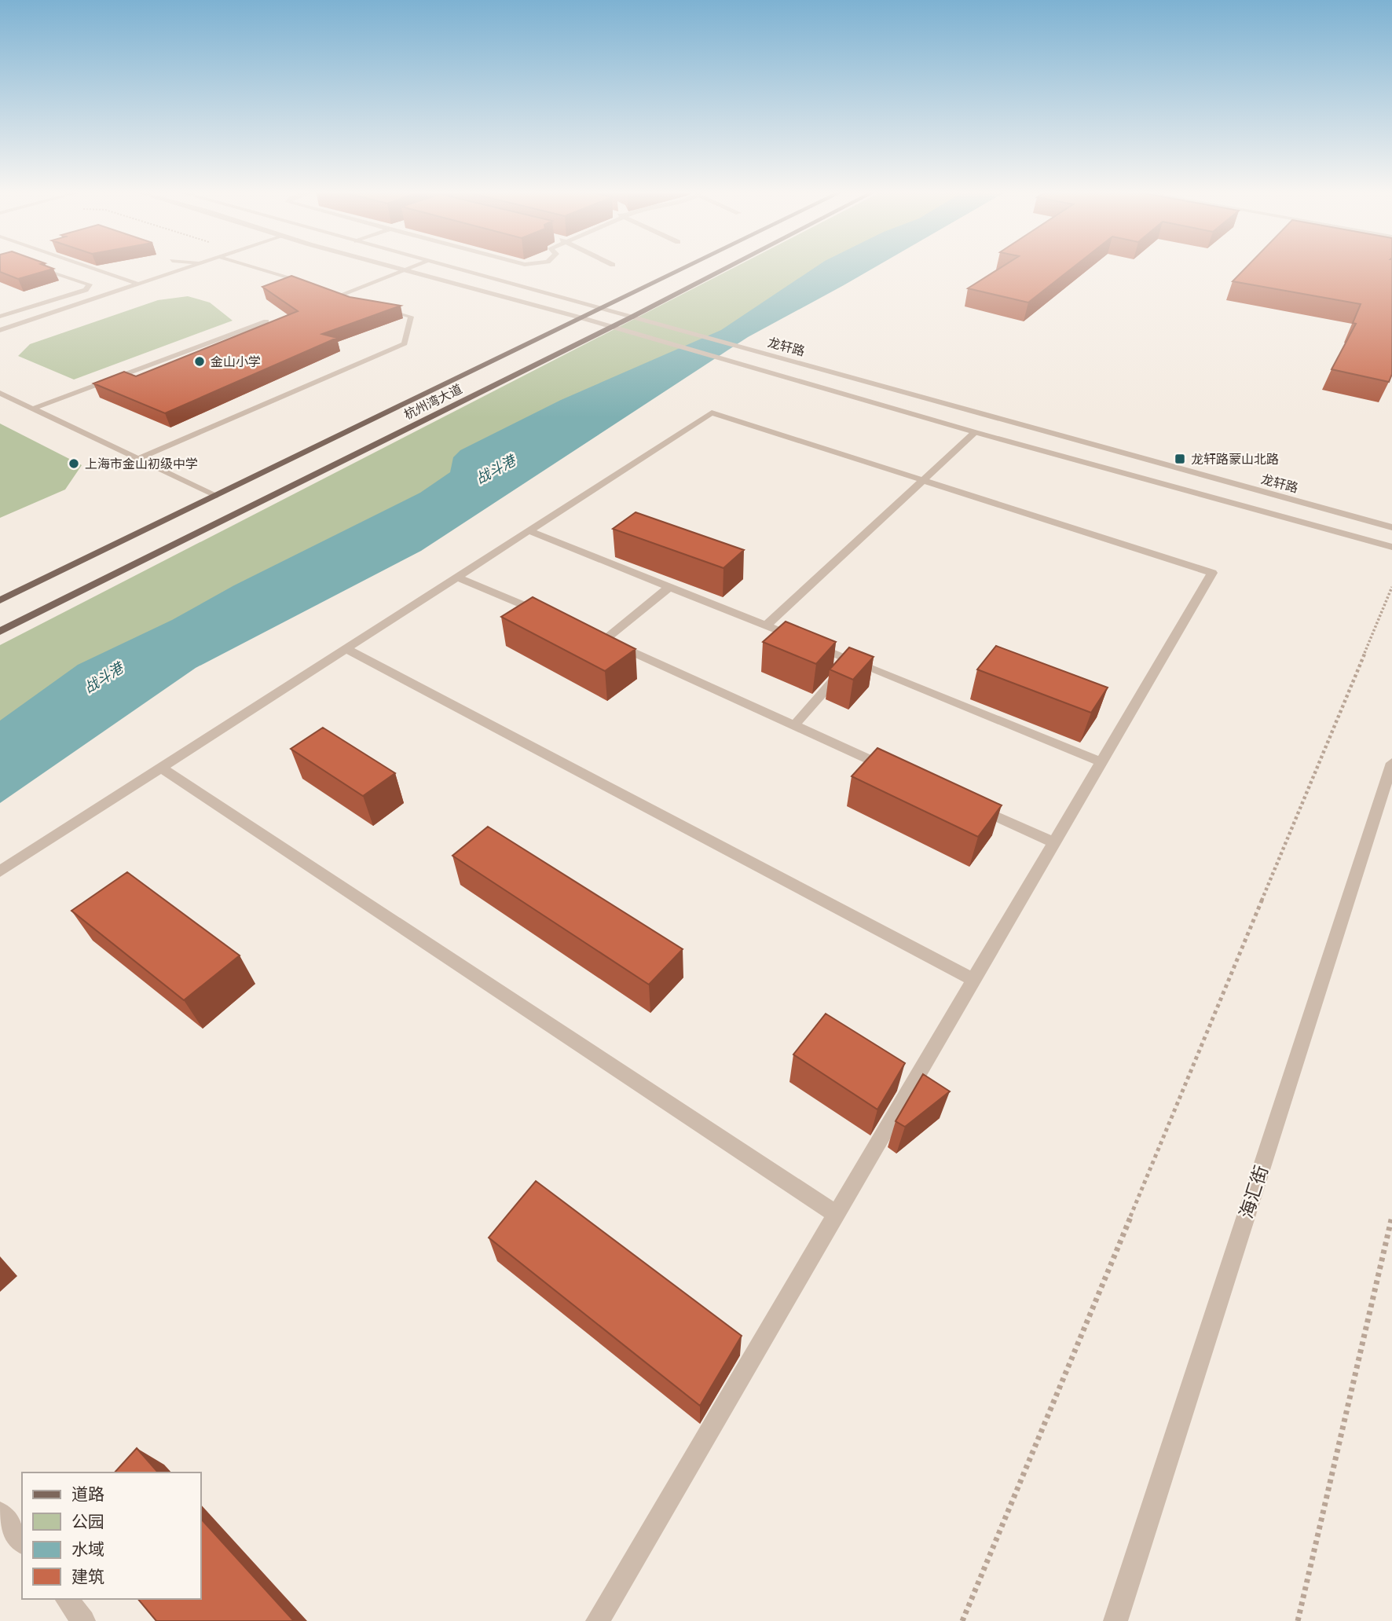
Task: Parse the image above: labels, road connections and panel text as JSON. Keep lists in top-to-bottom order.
{
  "streets": {
    "main road": ["杭州湾大道"],
    "street": ["龙轩路", "海汇街"]
  },
  "crossings": [
    ["龙轩路", "杭州湾大道"]
  ],
  "water": ["战斗港"],
  "places": {
    "other": ["金山小学", "上海市金山初级中学"],
    "transit": ["龙轩路蒙山北路"]
  },
  "legend": [
    "道路",
    "公园",
    "水域",
    "建筑"
  ]
}
